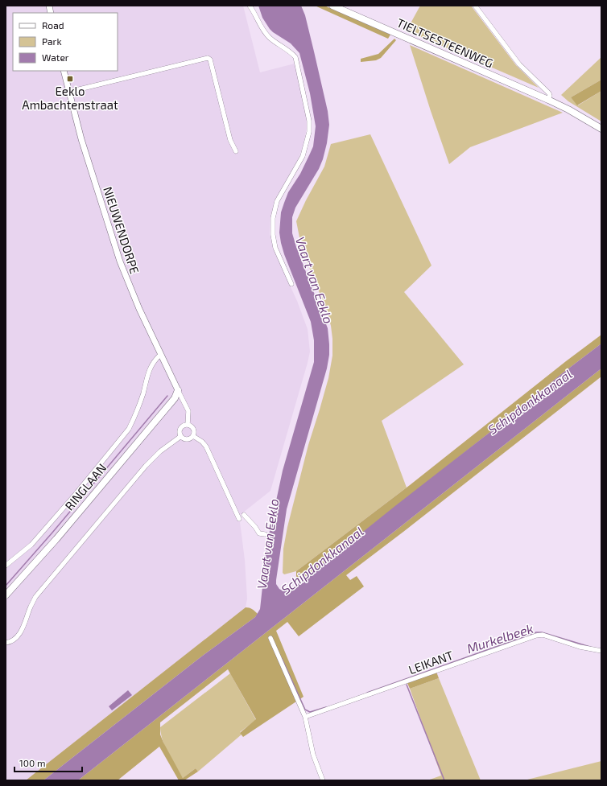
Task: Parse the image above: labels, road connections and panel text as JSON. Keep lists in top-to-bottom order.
{
  "streets": {
    "main road": ["TIELTSESTEENWEG", "RINGLAAN"],
    "street": ["NIEUWENDORPE", "LEIKANT"]
  },
  "crossings": [
    ["NIEUWENDORPE", "RINGLAAN"]
  ],
  "water": ["Vaart van Eeklo", "Schipdonkkanaal", "Murkelbeek"],
  "places": {
    "transit": ["Eeklo Ambachtenstraat"]
  },
  "legend": ["Road", "Park", "Water"],
  "scale_bar": "100 m"
}
